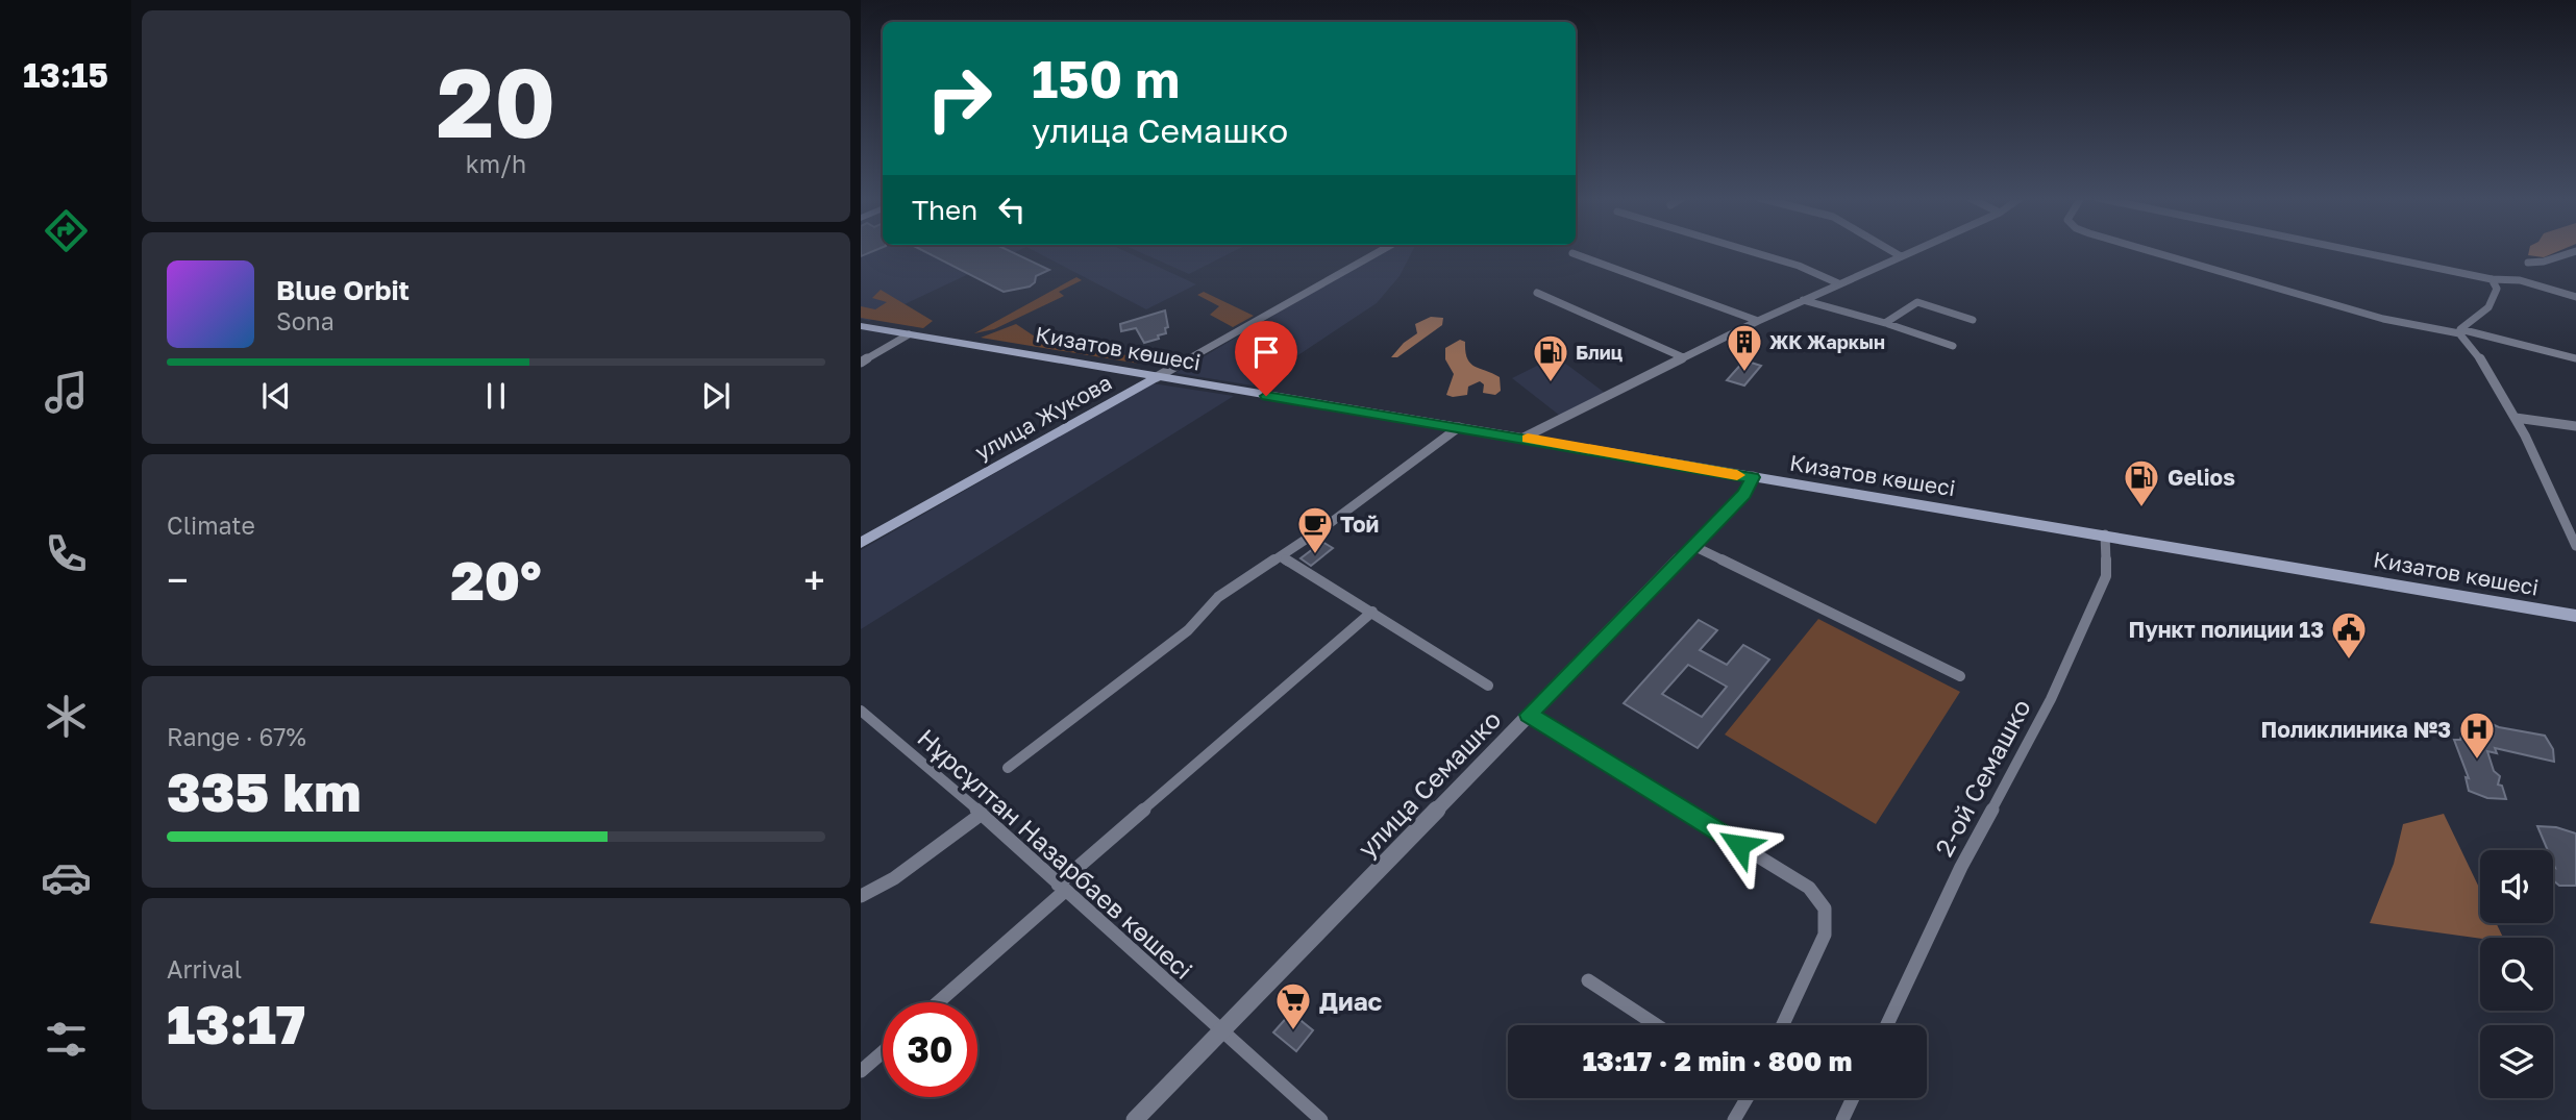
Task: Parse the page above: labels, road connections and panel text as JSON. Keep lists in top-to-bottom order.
{
  "streets": {
    "main road": ["Кизатов көшесі", "улица Жукова"],
    "street": ["2-ой Семашко", "улица Семашко", "Нұрсұлтан Назарбаев көшесі"]
  },
  "crossings": [
    ["Кизатов көшесі", "улица Жукова"],
    ["Кизатов көшесі", "2-ой Семашко"],
    ["Кизатов көшесі", "улица Семашко"],
    ["улица Семашко", "Нұрсұлтан Назарбаев көшесі"]
  ],
  "places": {
    "building": ["ЖК Жаркын"],
    "fuel station": ["Блиц", "Gelios"],
    "cafe": ["Той"],
    "public building": ["Пункт полиции 13"],
    "hospital": ["Поликлиника №3"],
    "supermarket": ["Диас"]
  },
  "page": {
    "tabs": "13:15",
    "tile": [
      ["20", "km/h"],
      "Climate",
      ["Range · 67%", "335 km"],
      ["Arrival", "13:17"]
    ],
    "turn": ["150 m", "улица Семашко"],
    "then": "Then",
    "song": ["Blue Orbit", "Sona"],
    "heat": ["−", "20°", "+"],
    "limit": "30",
    "trip": "13:17 · 2 min · 800 m"
  }
}
